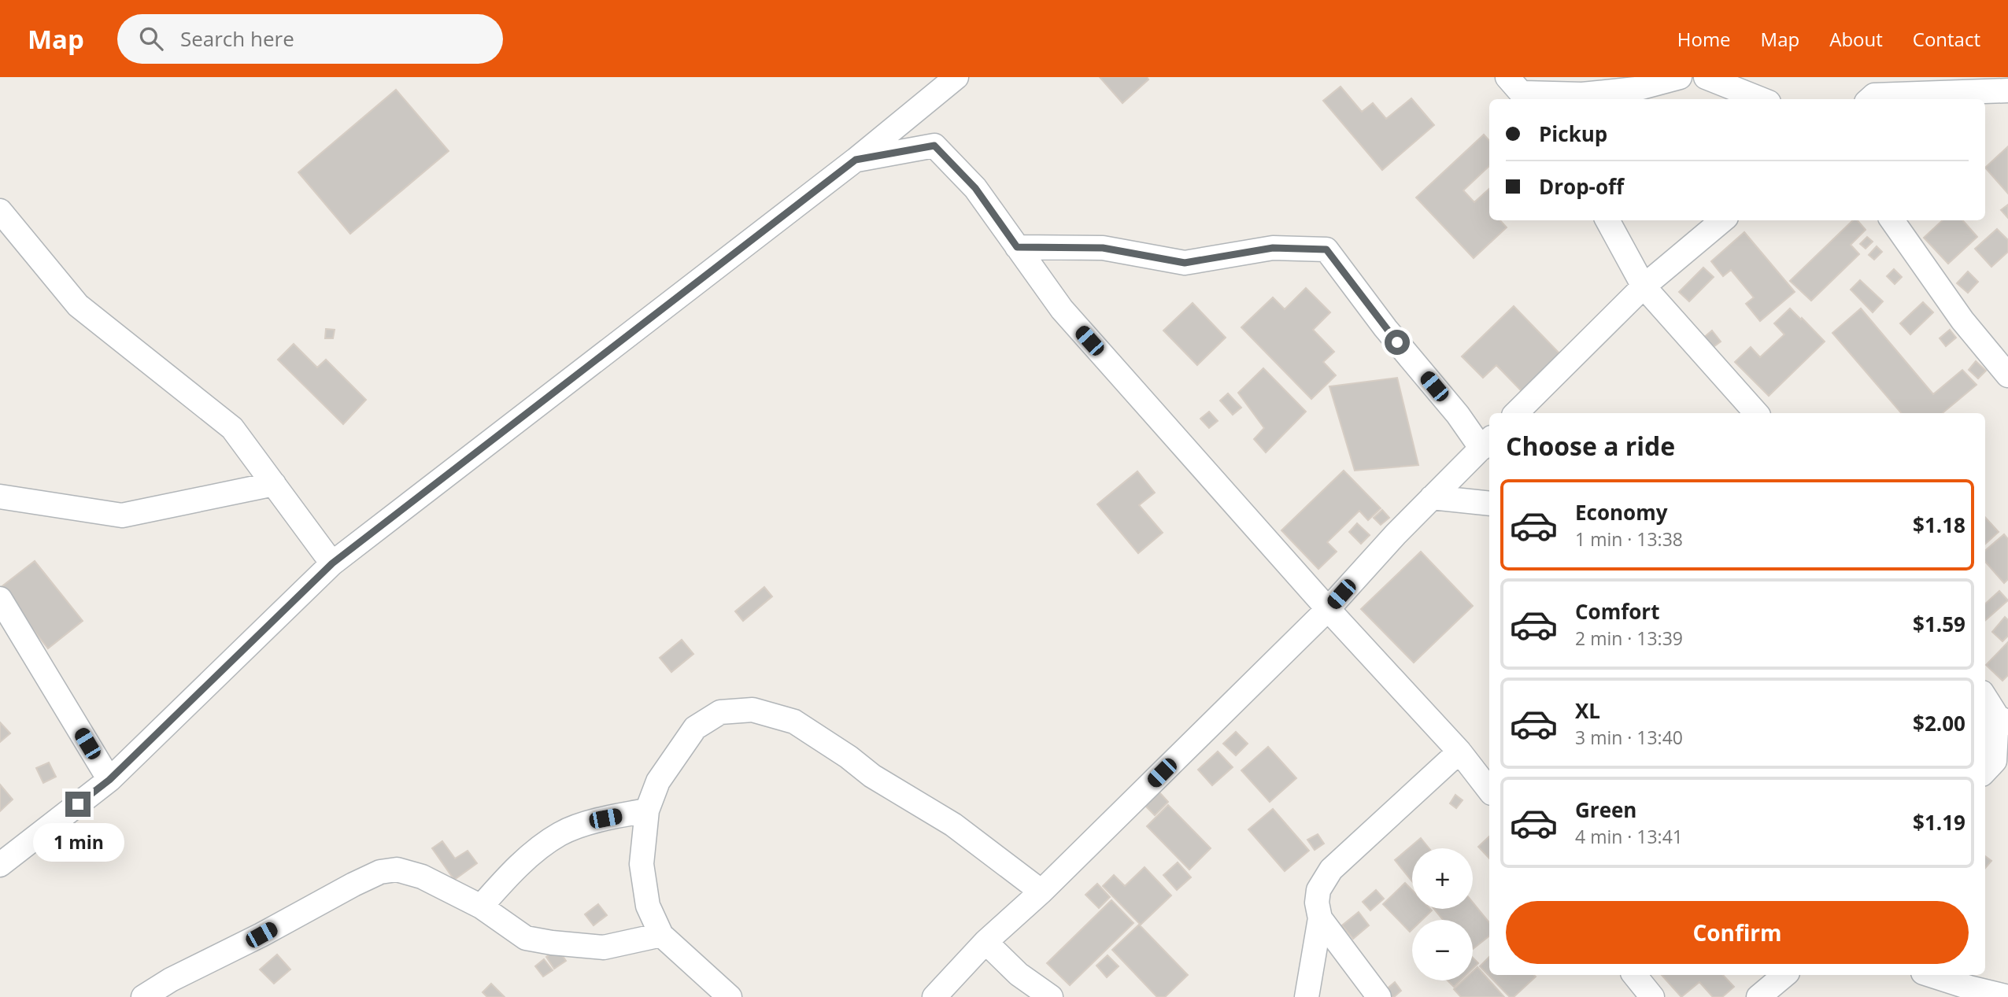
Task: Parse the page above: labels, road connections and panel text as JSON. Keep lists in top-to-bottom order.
{
  "page": {
    "header": "Map",
    "search": "Search here",
    "nav": [
      "Home",
      "Map",
      "About",
      "Contact"
    ],
    "banner": ["Pickup", "Drop-off"],
    "heading": "Choose a ride",
    "list": [
      {
        "name": "Economy",
        "note": "1 min · 13:38",
        "value": "$1.18"
      },
      {
        "name": "Comfort",
        "note": "2 min · 13:39",
        "value": "$1.59"
      },
      {
        "name": "XL",
        "note": "3 min · 13:40",
        "value": "$2.00"
      },
      {
        "name": "Green",
        "note": "4 min · 13:41",
        "value": "$1.19"
      }
    ],
    "bubble": "1 min",
    "map_buttons": ["+", "−"],
    "buttons": "Confirm"
  }
}
